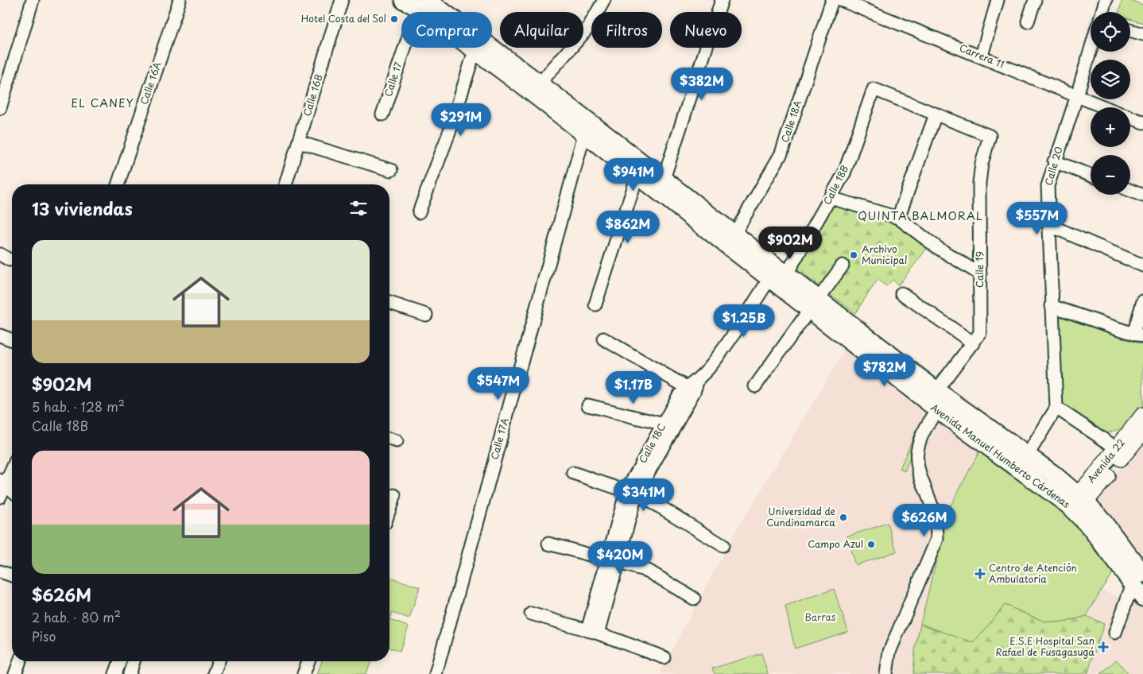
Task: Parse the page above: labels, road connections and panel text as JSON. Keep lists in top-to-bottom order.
{
  "streets": {
    "main road": ["Avenida Manuel Humberto Cárdenas"],
    "street": [
      "Carrera 11",
      "Calle 17",
      "Calle 16A",
      "Calle 16B",
      "Calle 18A",
      "Calle 20",
      "Calle 18B",
      "Calle 19",
      "Calle 17A",
      "Calle 18C",
      "Avenida 22"
    ]
  },
  "crossings": [
    ["Carrera 11", "Calle 20"],
    ["Calle 17", "Avenida Manuel Humberto Cárdenas"],
    ["Calle 18A", "Avenida Manuel Humberto Cárdenas"],
    ["Calle 18B", "Calle 19"],
    ["Calle 18B", "Avenida Manuel Humberto Cárdenas"],
    ["Calle 19", "Avenida Manuel Humberto Cárdenas"],
    ["Calle 17A", "Avenida Manuel Humberto Cárdenas"],
    ["Calle 18C", "Avenida Manuel Humberto Cárdenas"],
    ["Avenida Manuel Humberto Cárdenas", "Avenida 22"]
  ],
  "districts": ["EL CANEY", "QUINTA BALMORAL"],
  "parks": ["Barras"],
  "places": {
    "other": [
      "Hotel Costa del Sol",
      "Archivo Municipal",
      "Universidad de Cundinamarca",
      "Campo Azul"
    ],
    "health": ["Centro de Atención Ambulatoria", "E.S.E Hospital San Rafael de Fusagasugá"]
  },
  "page": {
    "map_buttons": ["+", "−"],
    "chip": [
      "Comprar",
      "Alquilar",
      "Filtros",
      "Nuevo"
    ],
    "price": [
      "$382M",
      "$291M",
      "$941M",
      "$557M",
      "$862M",
      "$902M",
      "$1.25B",
      "$782M",
      "$547M",
      "$1.17B",
      "$341M",
      "$626M",
      "$420M"
    ],
    "heading": "13 viviendas",
    "list": [
      {
        "name": "$902M",
        "note": "5 hab. · 128 m² · Calle 18B"
      },
      {
        "name": "$626M",
        "note": "2 hab. · 80 m² · Piso"
      }
    ]
  }
}
